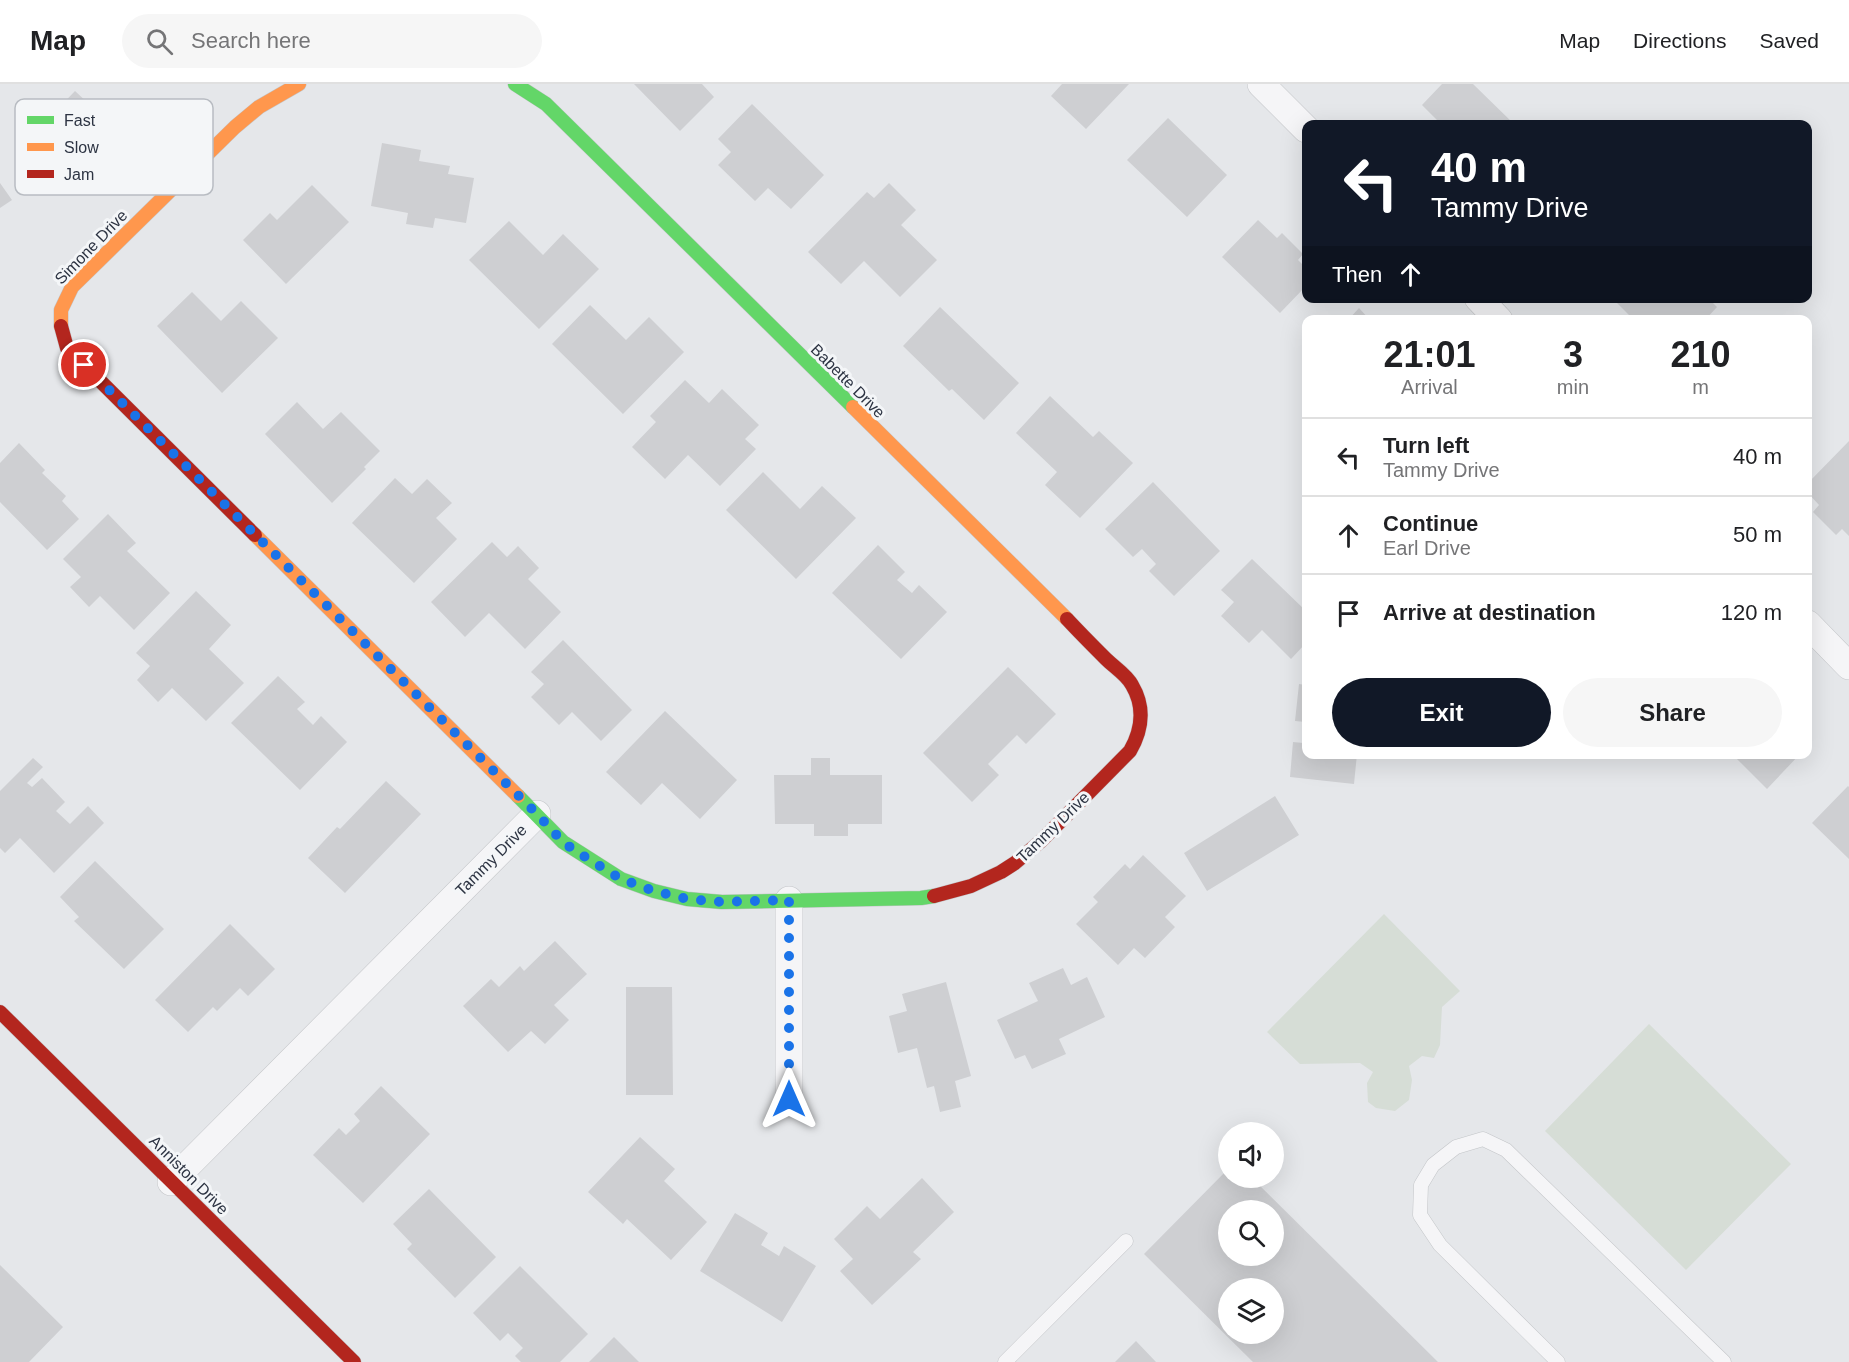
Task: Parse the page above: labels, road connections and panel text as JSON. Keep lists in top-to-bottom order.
{
  "streets": {
    "street": [
      "Simone Drive",
      "Babette Drive",
      "Tammy Drive",
      "Anniston Drive"
    ]
  },
  "crossings": [
    ["Simone Drive", "Tammy Drive"],
    ["Babette Drive", "Tammy Drive"],
    ["Tammy Drive", "Anniston Drive"]
  ],
  "legend": ["Fast", "Slow", "Jam"],
  "page": {
    "header": "Map",
    "search": "Search here",
    "nav": ["Map", "Directions", "Saved"],
    "turn": ["40 m", "Tammy Drive"],
    "then": "Then",
    "eta": [
      "21:01",
      "Arrival",
      "3",
      "min",
      "210",
      "m"
    ],
    "list": [
      {
        "name": "Turn left",
        "note": "Tammy Drive",
        "value": "40 m"
      },
      {
        "name": "Continue",
        "note": "Earl Drive",
        "value": "50 m"
      },
      {
        "name": "Arrive at destination",
        "value": "120 m"
      }
    ],
    "buttons": ["Exit", "Share"]
  }
}
